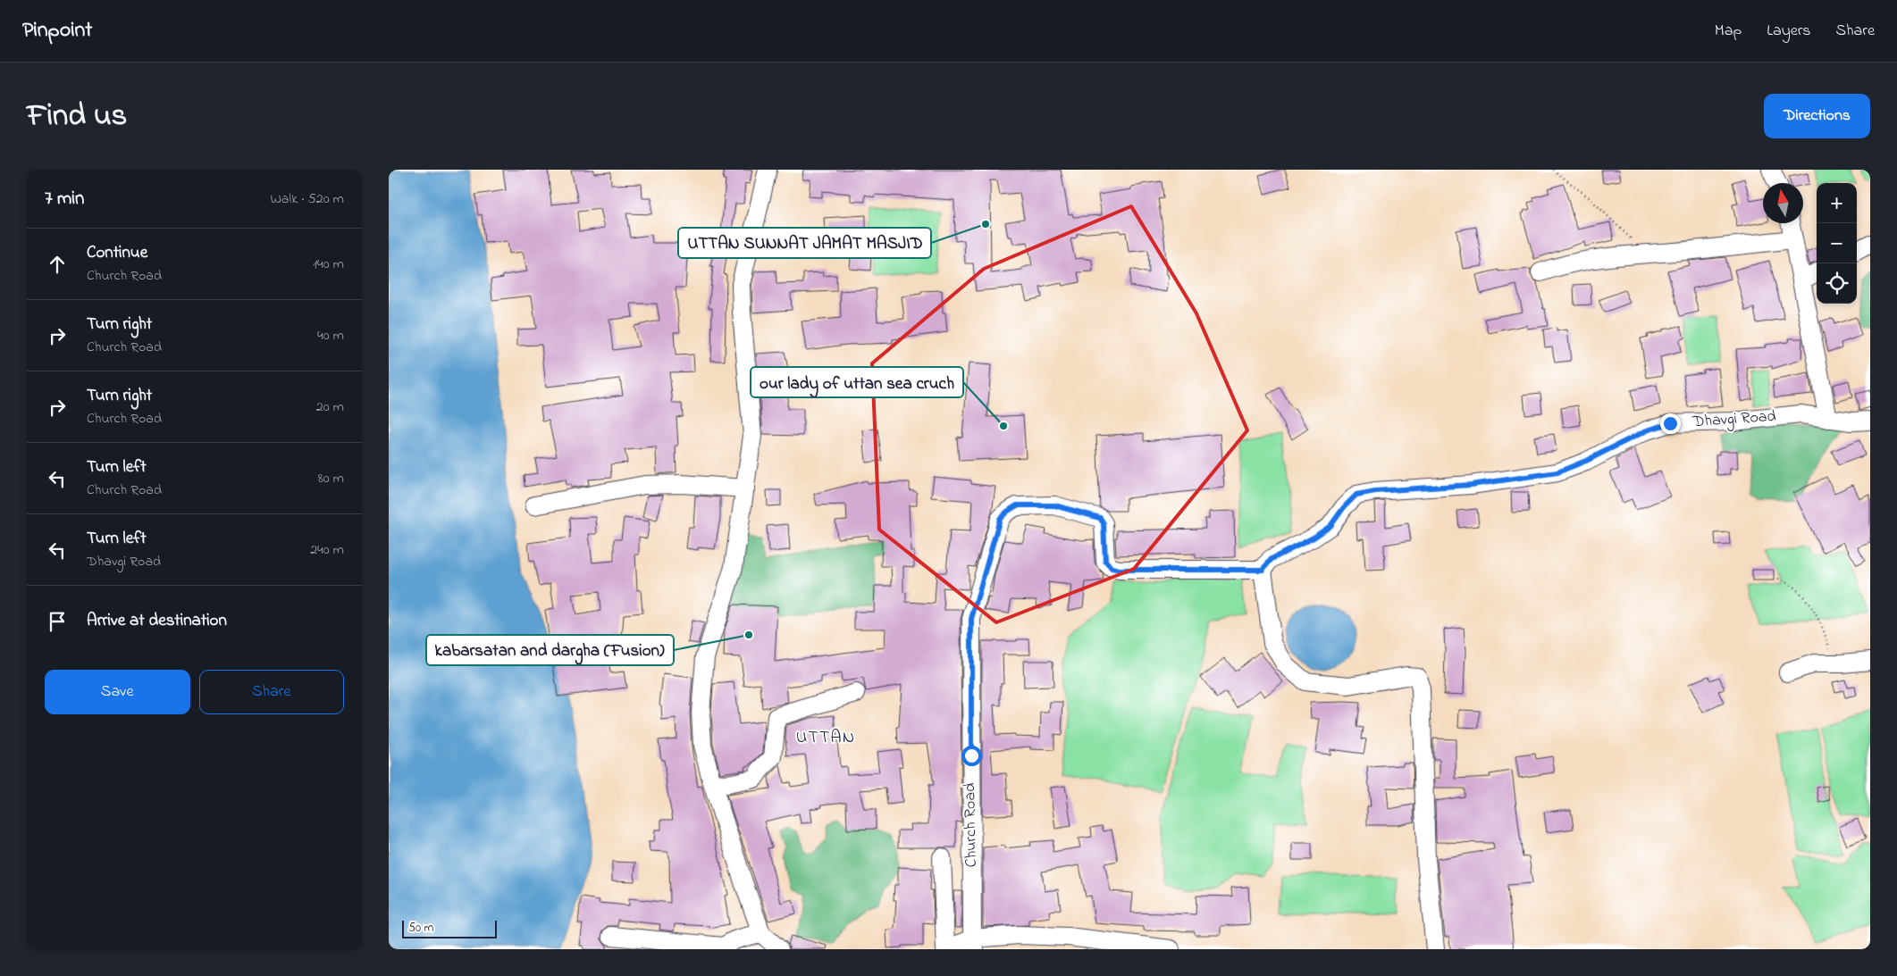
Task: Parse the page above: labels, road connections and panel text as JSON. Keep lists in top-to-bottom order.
{
  "streets": {
    "street": ["Dhavgi Road", "Church Road"]
  },
  "crossings": [
    ["Dhavgi Road", "Church Road"]
  ],
  "districts": ["UTTAN"],
  "places": ["UTTAN SUNNAT JAMAT MASJID", "our lady of uttan sea cruch", "kabarsatan and dargha (Fusion)"],
  "scale_bar": "50 m",
  "north": "top",
  "page": {
    "header": "Pinpoint",
    "nav": ["Map", "Layers", "Share"],
    "title": "Find us",
    "buttons": [
      "Directions",
      ["Save", "Share"]
    ],
    "heading": ["7 min", "Walk · 520 m"],
    "map_buttons": ["+", "−"],
    "list": [
      ["Continue", "Church Road", "140 m"],
      ["Turn right", "Church Road", "40 m"],
      ["Turn right", "Church Road", "20 m"],
      ["Turn left", "Church Road", "80 m"],
      ["Turn left", "Dhavgi Road", "240 m"],
      "Arrive at destination"
    ],
    "scale": "50 m"
  }
}
